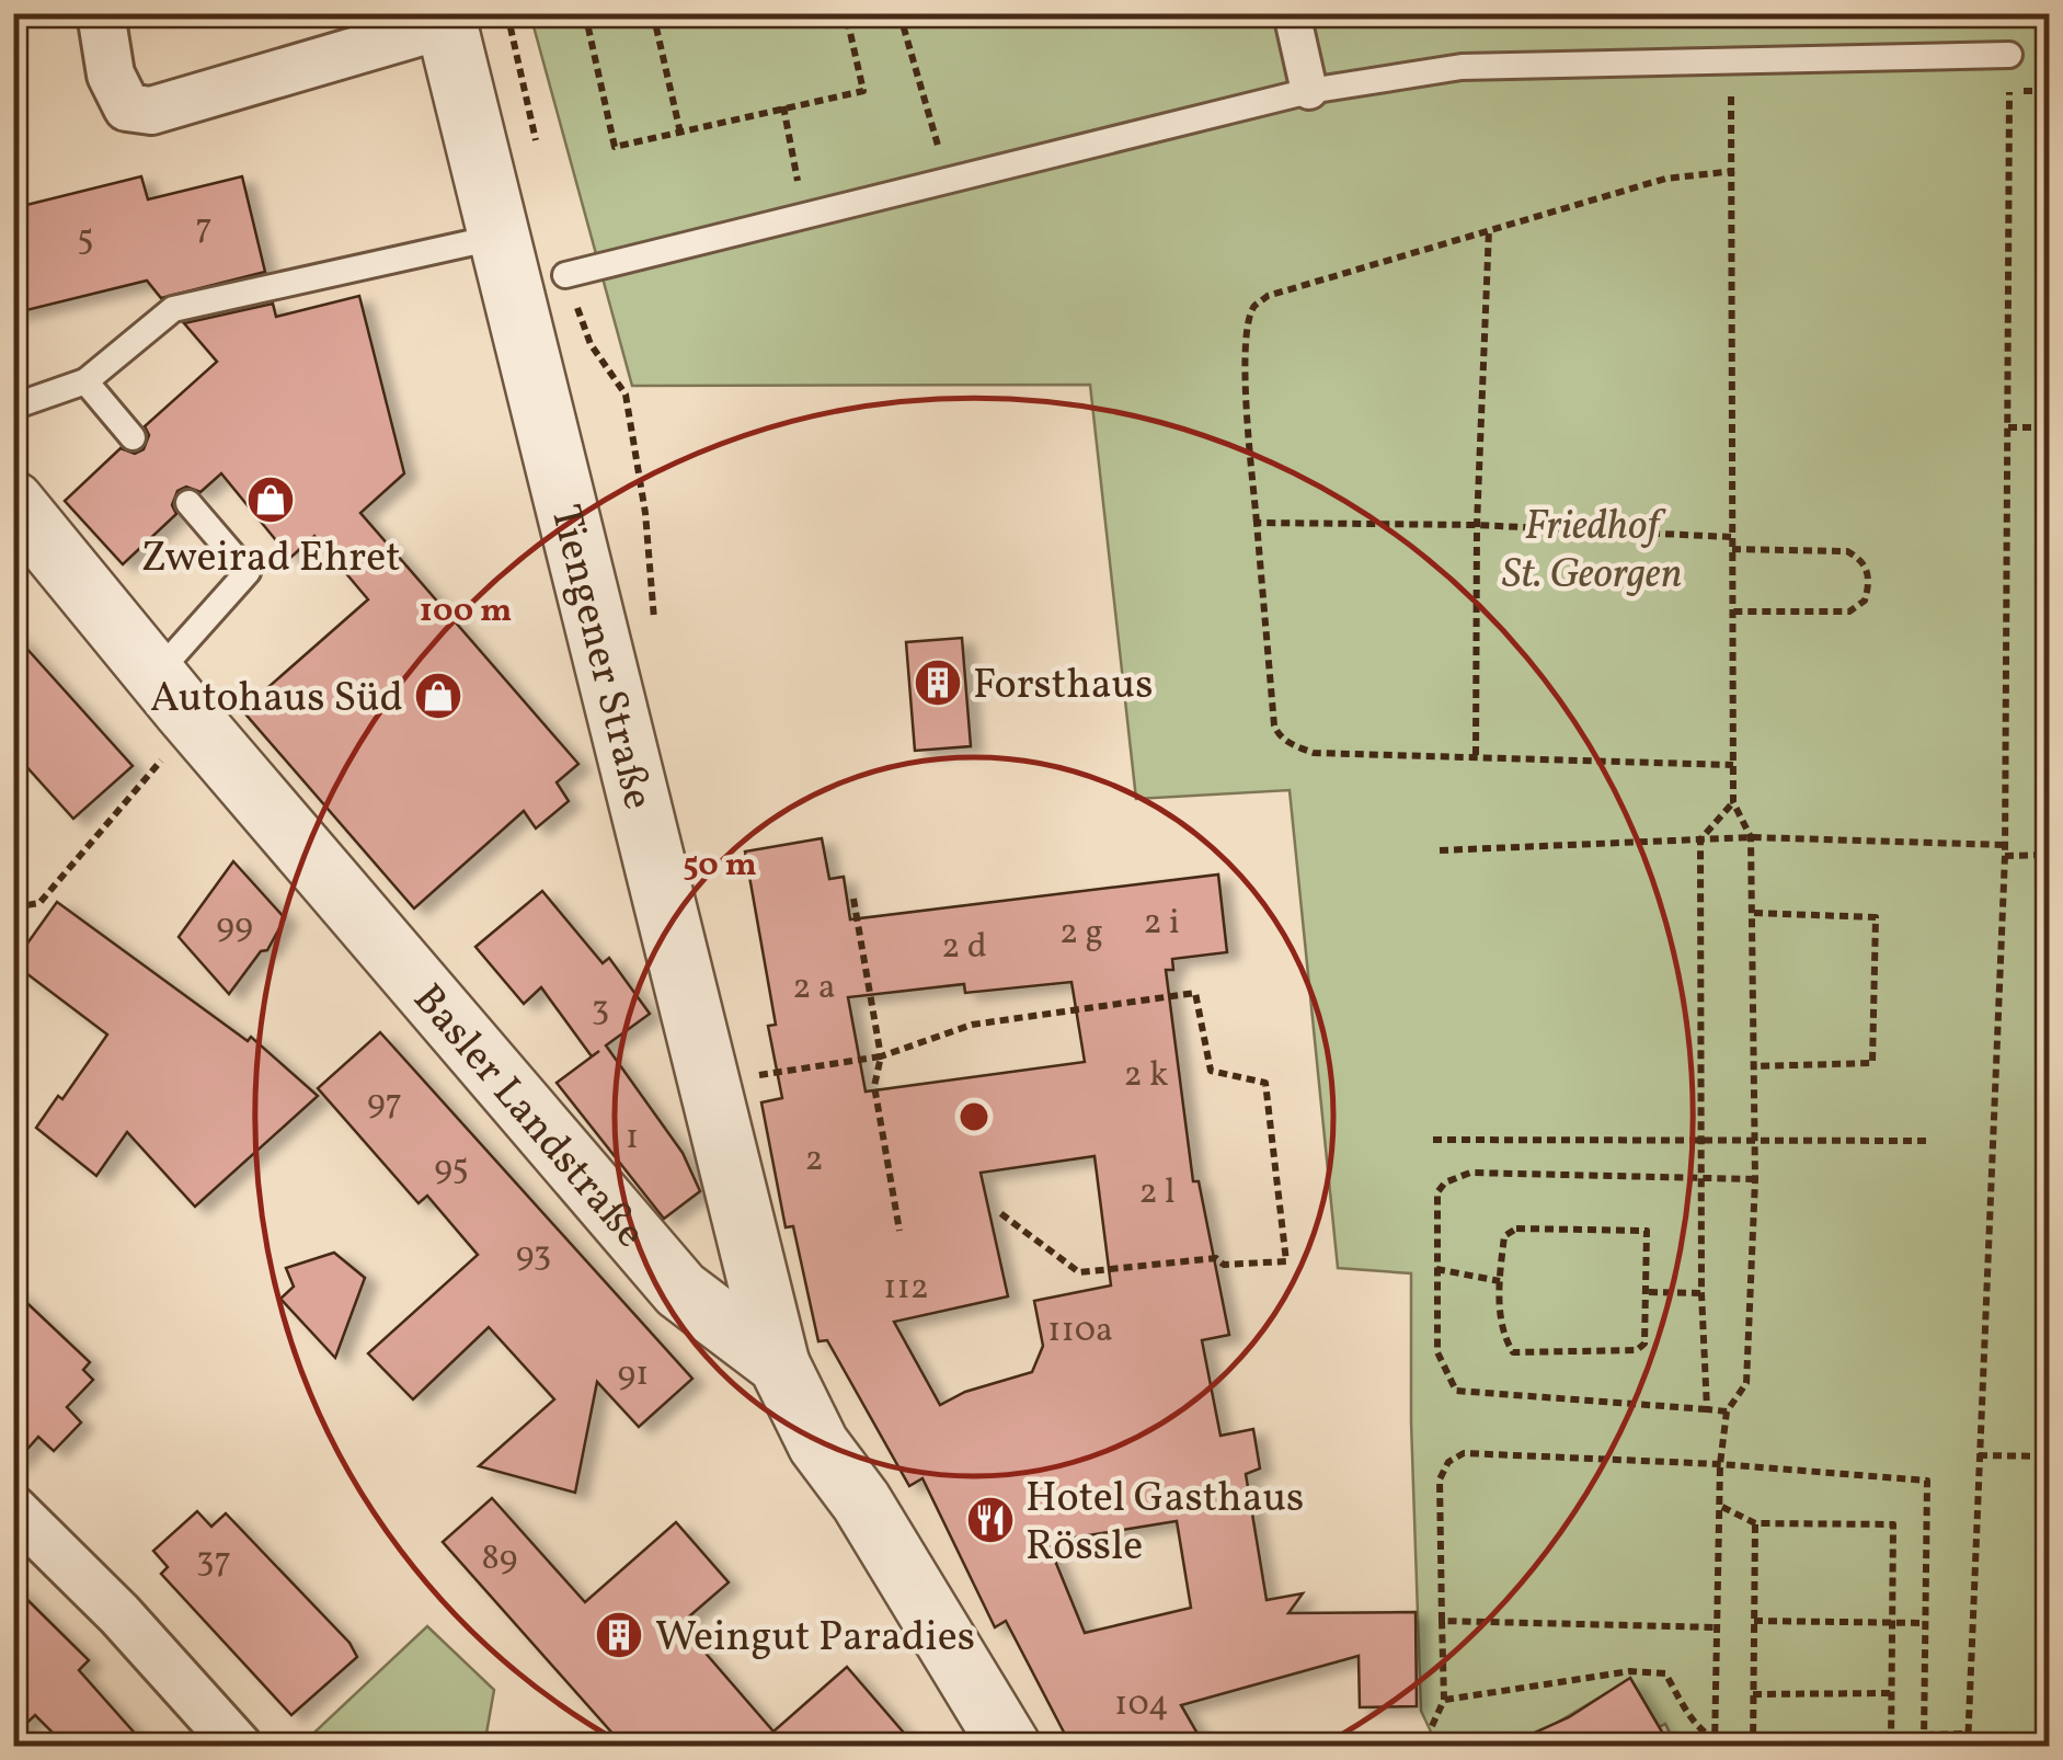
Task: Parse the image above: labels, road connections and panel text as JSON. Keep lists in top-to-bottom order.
{
  "streets": {
    "street": ["Tiengener Straße", "Basler Landstraße"]
  },
  "crossings": [
    ["Tiengener Straße", "Basler Landstraße"]
  ],
  "parks": ["Friedhof St. Georgen"],
  "places": {
    "shop": ["Zweirad Ehret", "Autohaus Süd"],
    "building": ["Forsthaus", "Weingut Paradies"],
    "restaurant": ["Hotel Gasthaus Rössle"]
  },
  "house_numbers": [
    "7",
    "5",
    "2 i",
    "99",
    "2 g",
    "2 d",
    "2 a",
    "3",
    "2 k",
    "97",
    "1",
    "2",
    "95",
    "2 l",
    "93",
    "112",
    "110a",
    "91",
    "89",
    "37",
    "104"
  ],
  "rings": ["100 m", "50 m"]
}
